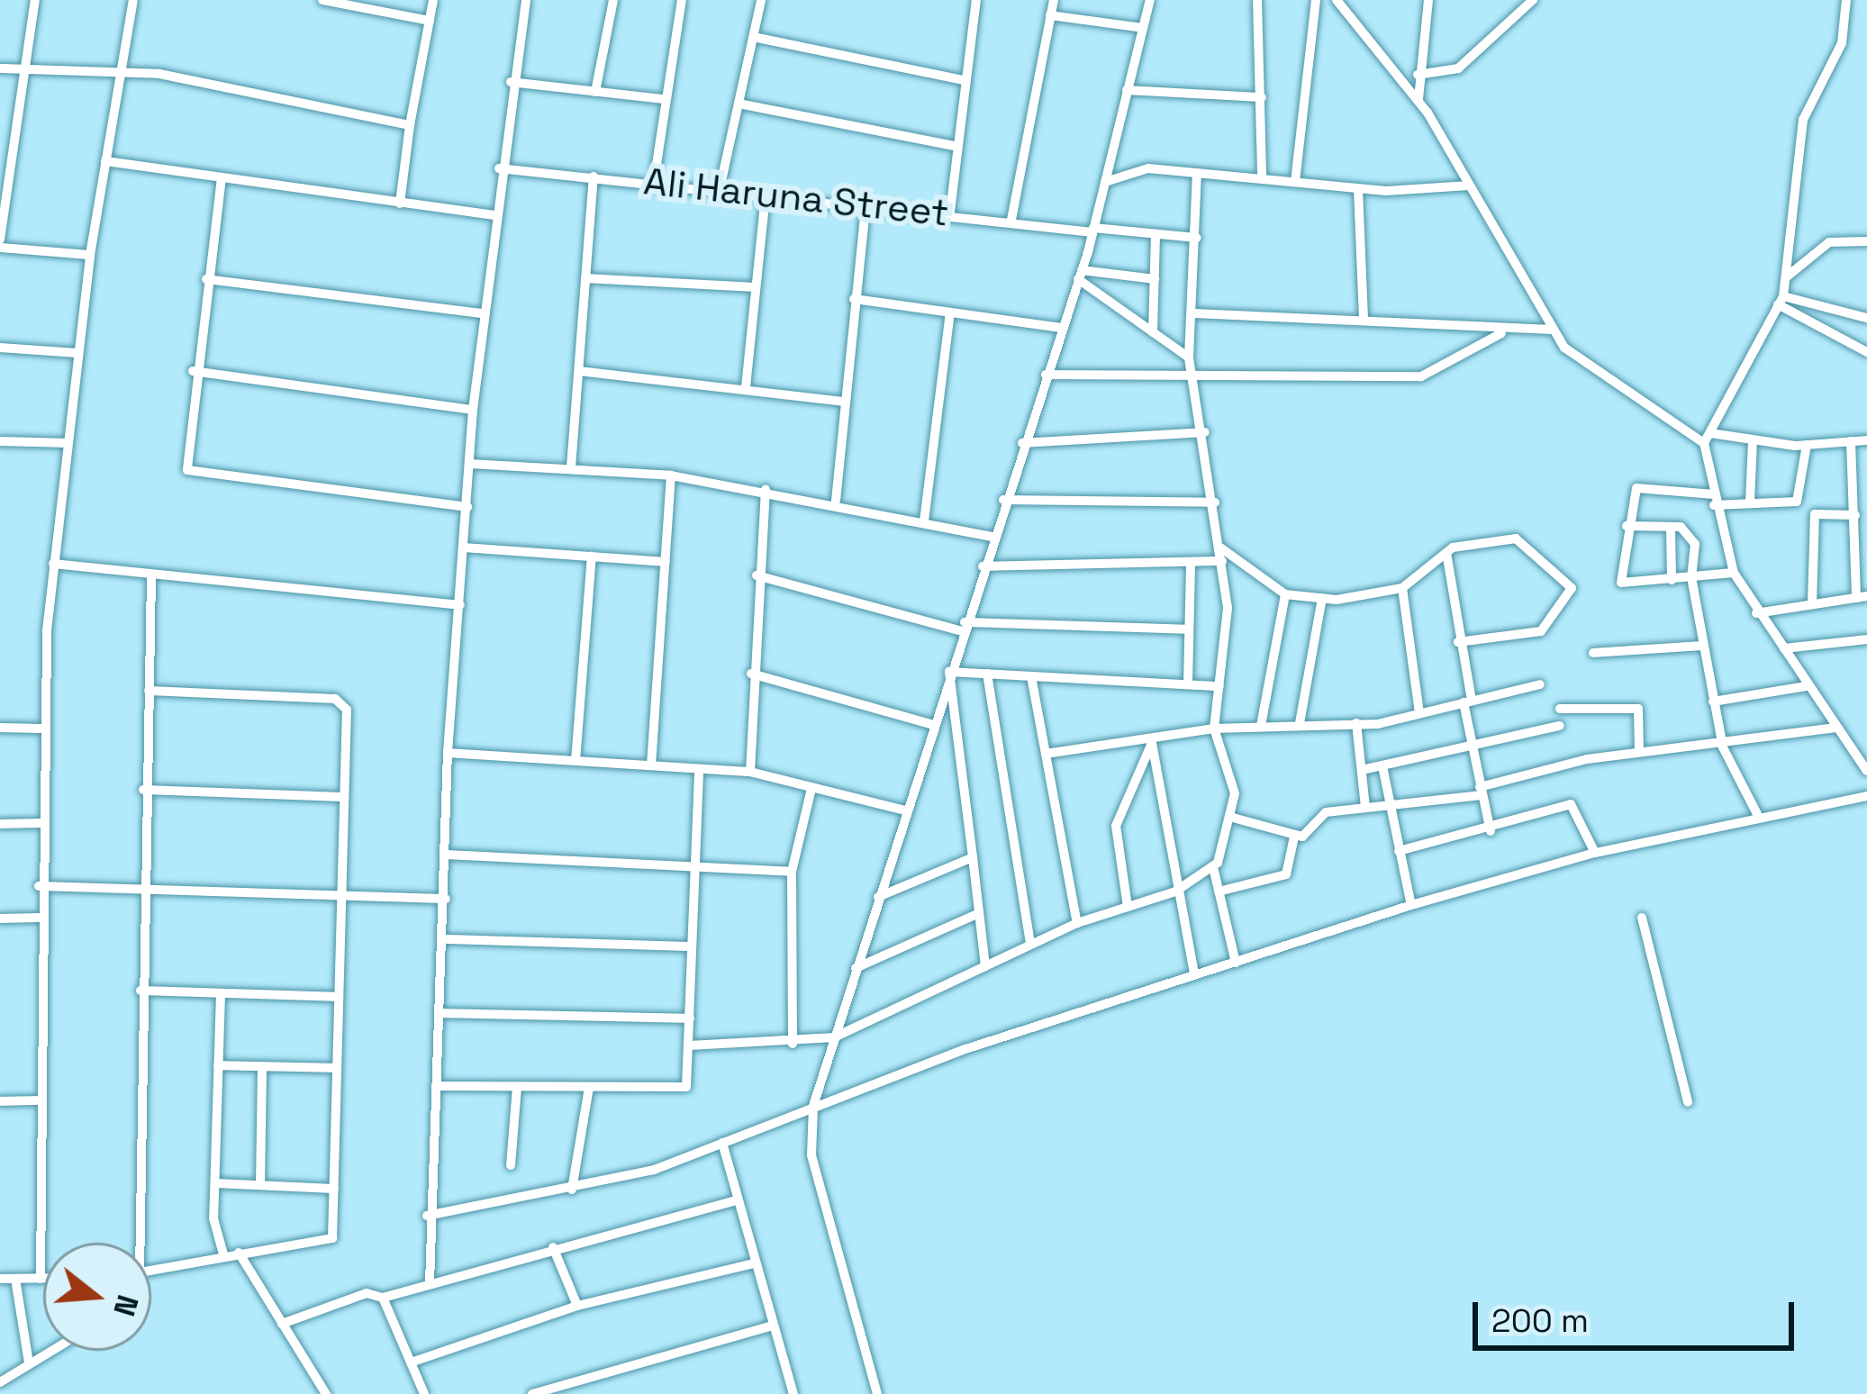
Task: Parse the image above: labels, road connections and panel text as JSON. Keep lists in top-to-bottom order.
{
  "streets": {
    "street": ["Ali Haruna Street"]
  },
  "scale_bar": "200 m",
  "north": "right"
}
